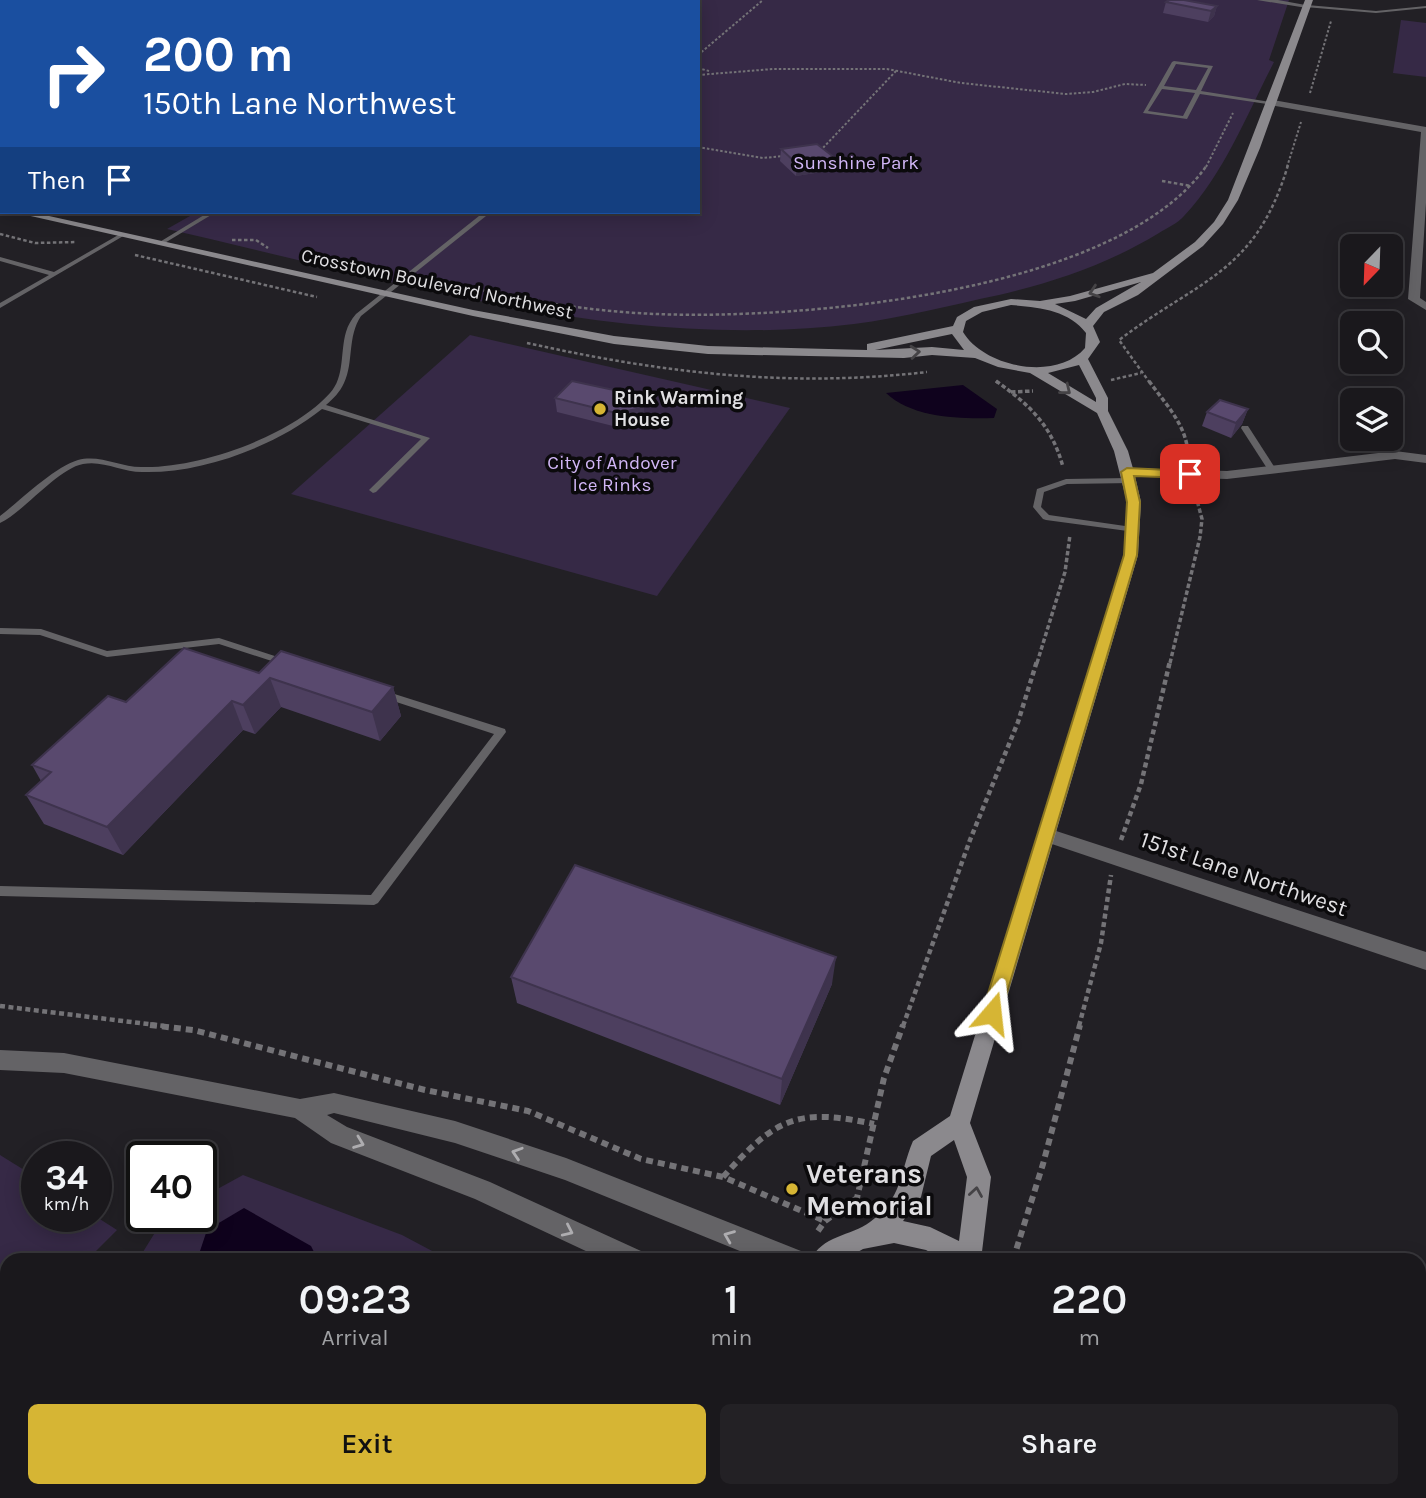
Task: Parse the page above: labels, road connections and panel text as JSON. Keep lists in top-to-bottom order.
{
  "streets": {
    "street": ["Crosstown Boulevard Northwest", "151st Lane Northwest"]
  },
  "parks": ["Sunshine Park", "City of Andover Ice Rinks"],
  "places": ["Rink Warming House", "Veterans Memorial"],
  "north": "bottom left",
  "page": {
    "turn": ["200 m", "150th Lane Northwest"],
    "then": "Then",
    "speed": "34 km/h",
    "limit": "40",
    "eta": [
      "09:23",
      "Arrival",
      "1",
      "min",
      "220",
      "m"
    ],
    "buttons": ["Exit", "Share"]
  }
}
